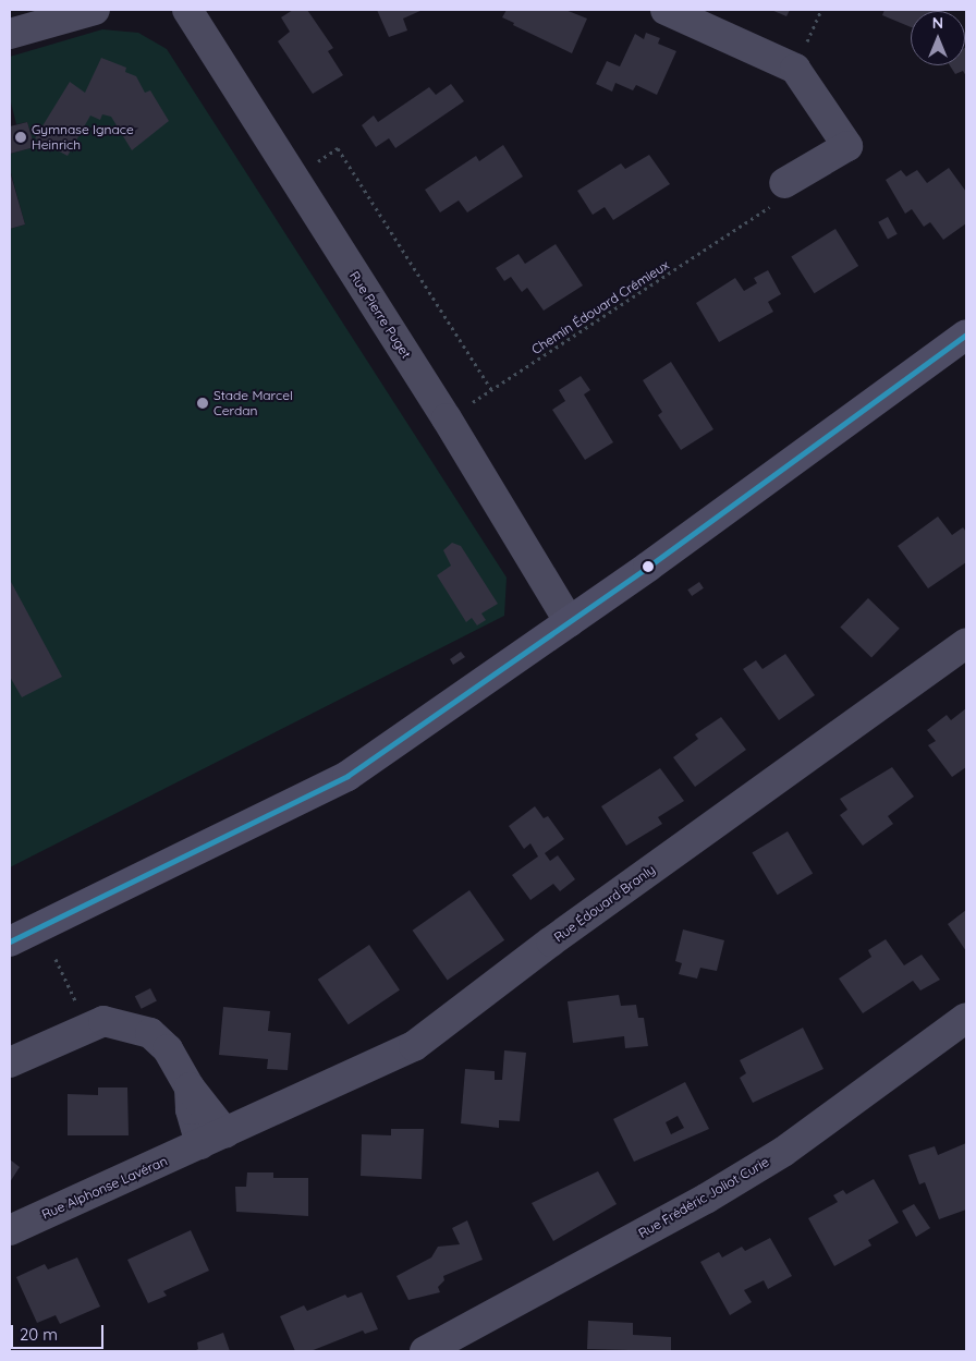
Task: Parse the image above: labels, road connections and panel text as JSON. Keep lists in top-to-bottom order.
{
  "streets": {
    "street": [
      "Rue Pierre Puget",
      "Rue Édouard Branly",
      "Rue Alphonse Lavéran",
      "Rue Frédéric Joliot Curie"
    ],
    "path": ["Chemin Édouard Crémieux"]
  },
  "crossings": [
    ["Chemin Édouard Crémieux", "Rue Pierre Puget"],
    ["Rue Édouard Branly", "Rue Alphonse Lavéran"]
  ],
  "places": ["Gymnase Ignace Heinrich", "Stade Marcel Cerdan"],
  "scale_bar": "20 m",
  "north": "top"
}
